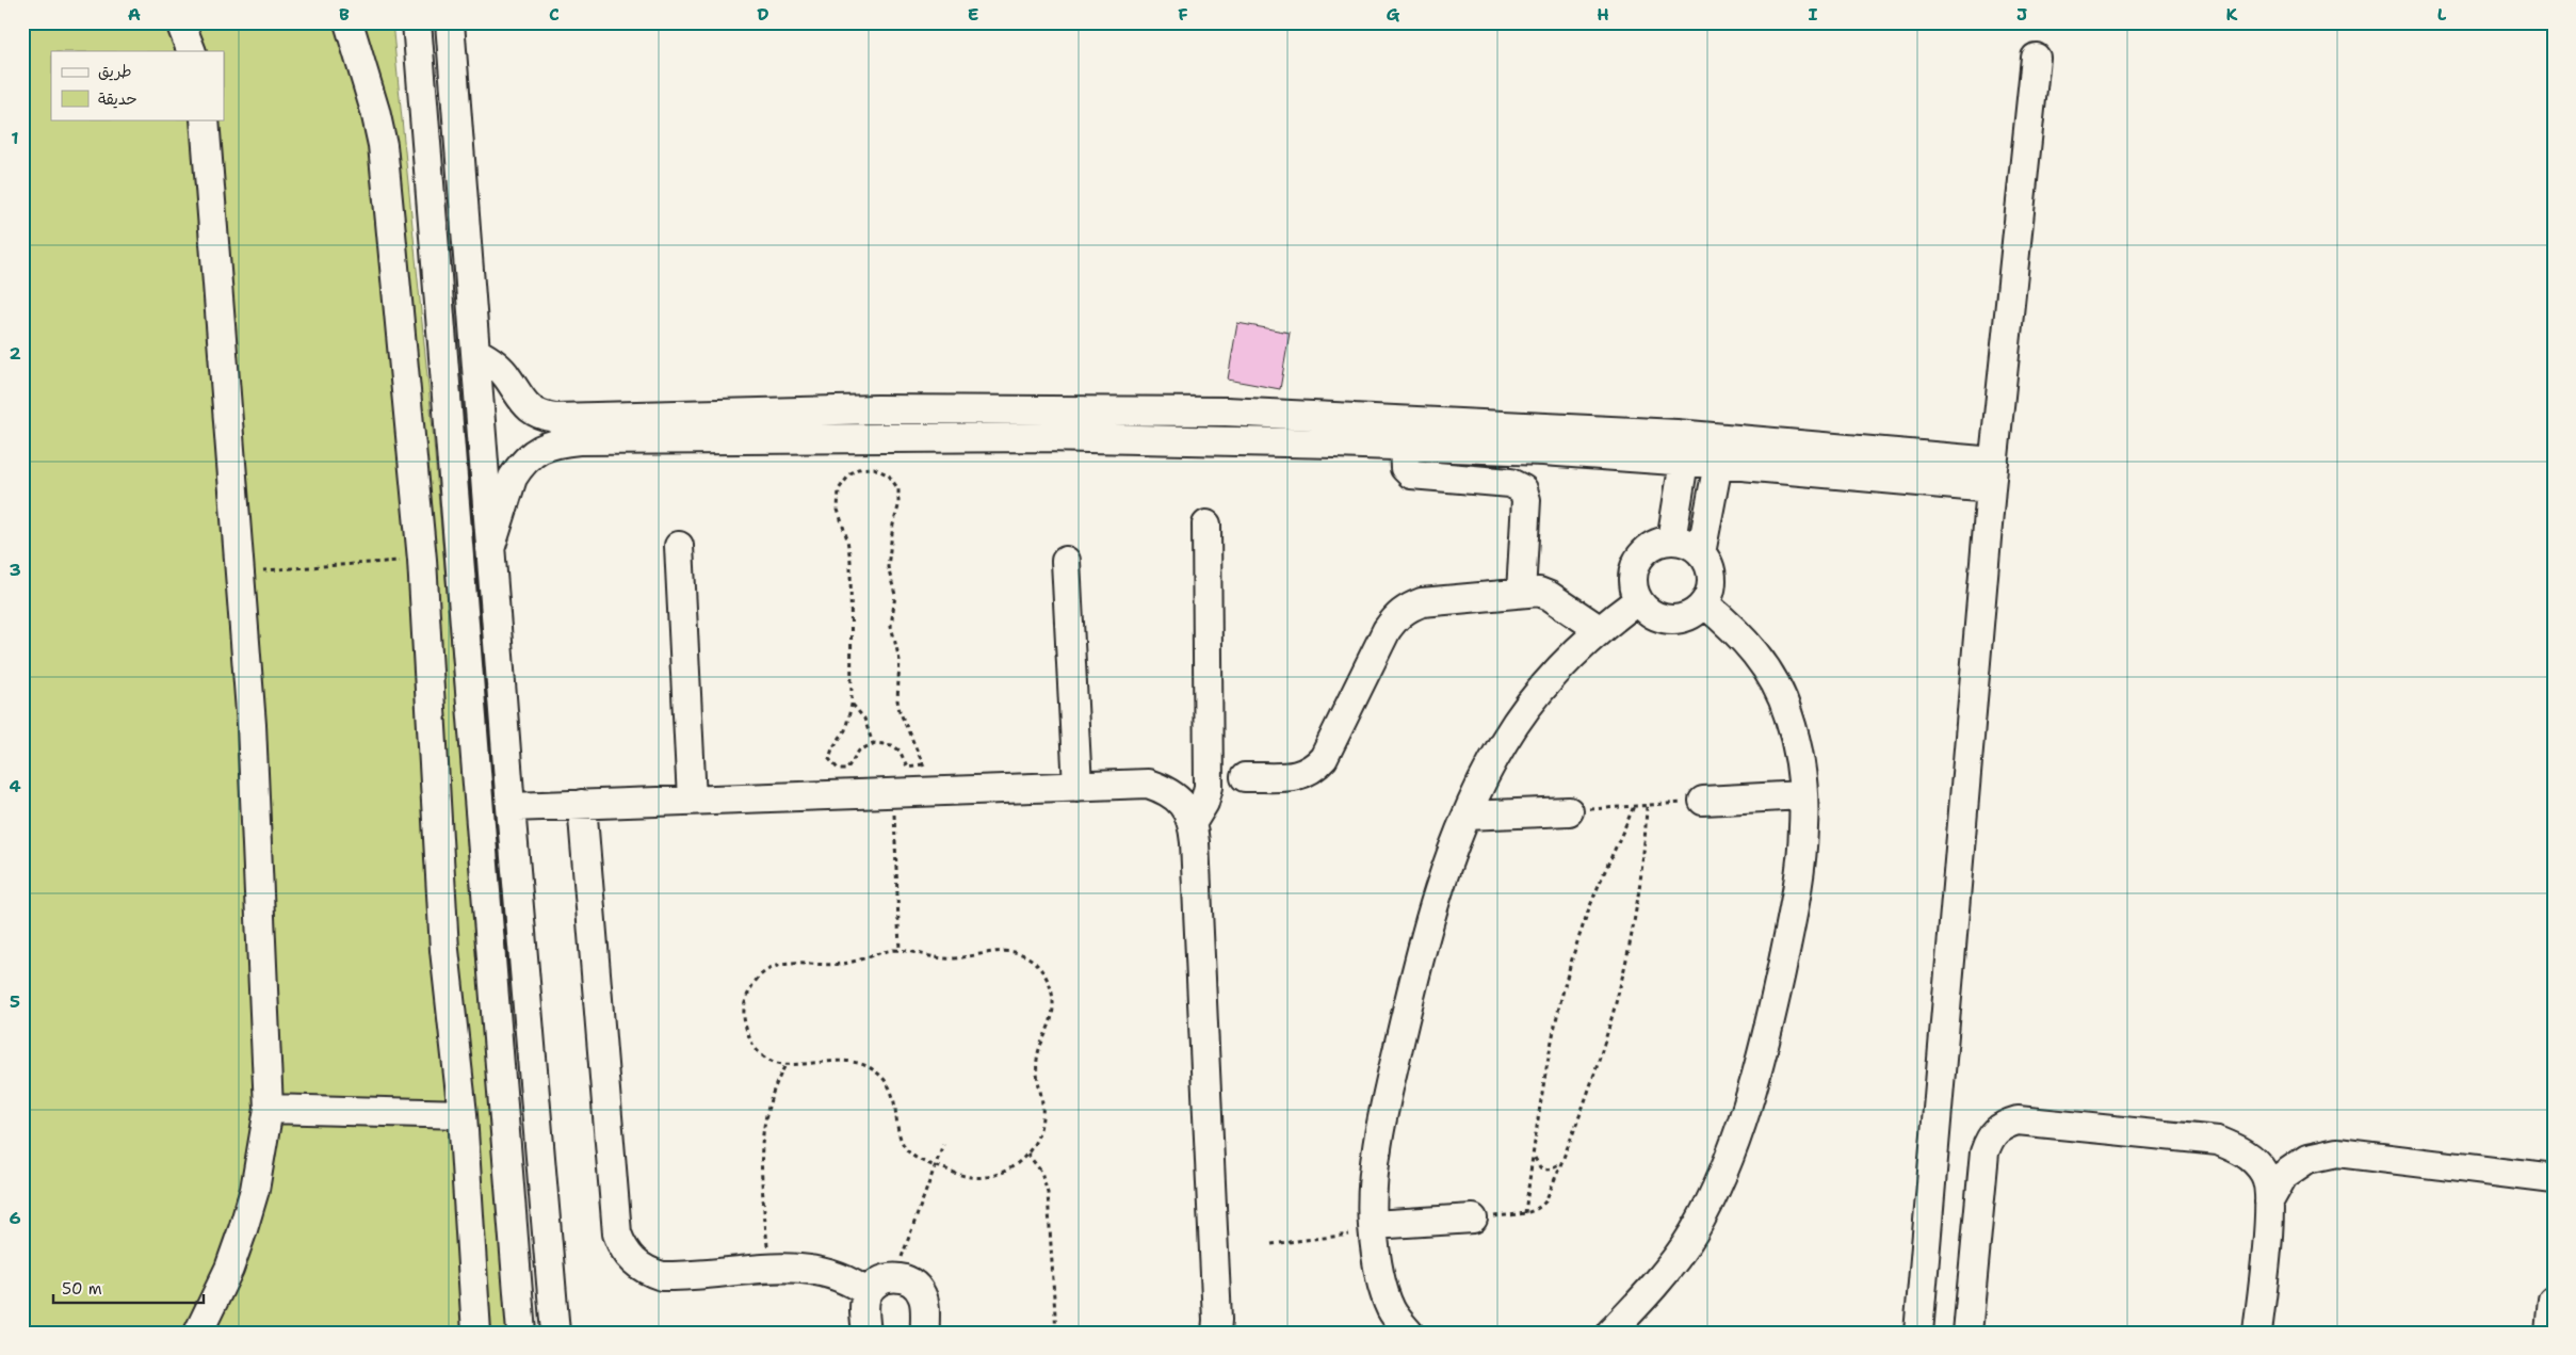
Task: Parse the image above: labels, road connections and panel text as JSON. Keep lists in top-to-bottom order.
{
  "legend": ["طريق", "حديقة"],
  "scale_bar": "50 m",
  "grid": {
    "columns": [
      "A",
      "B",
      "C",
      "D",
      "E",
      "F",
      "G",
      "H",
      "I",
      "J",
      "K",
      "L"
    ],
    "rows": [
      "1",
      "2",
      "3",
      "4",
      "5",
      "6"
    ]
  }
}
